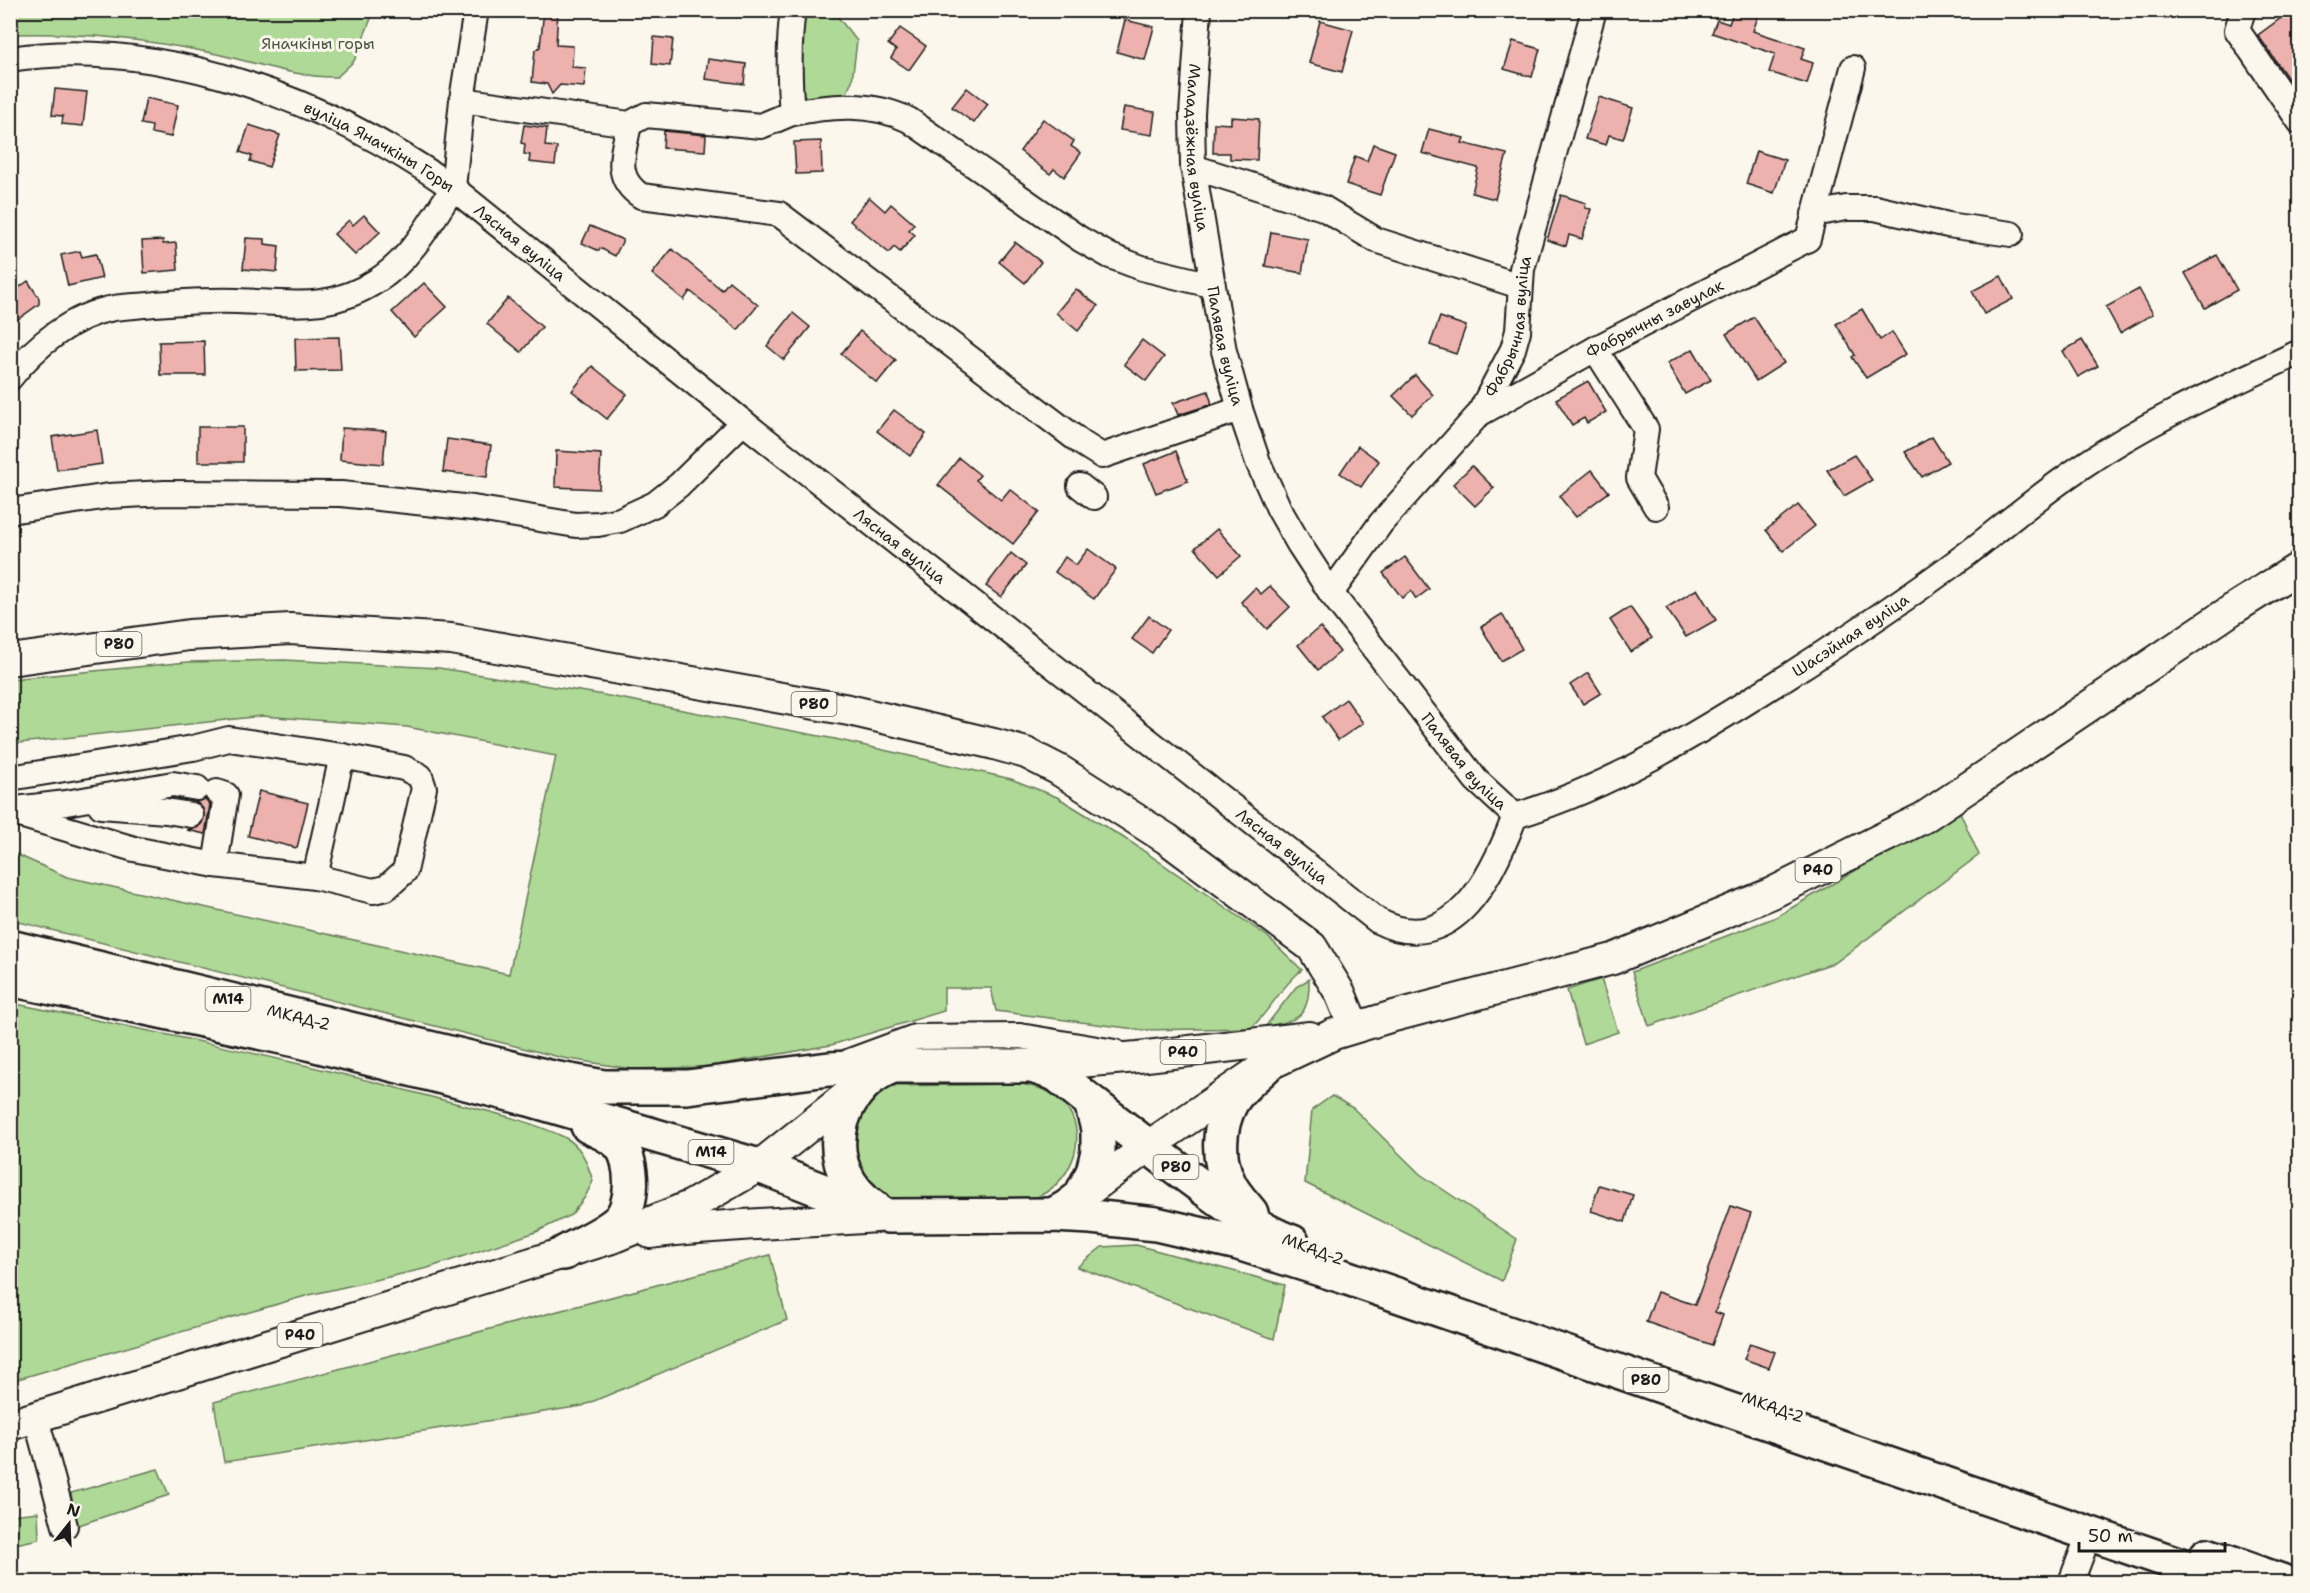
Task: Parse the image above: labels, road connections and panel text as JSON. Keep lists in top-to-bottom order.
{
  "streets": {
    "highway": [
      "Р80",
      "Р40",
      "М14",
      "МКАД-2"
    ],
    "street": [
      "вуліца Яначкіны Горы",
      "Маладзёжная вуліца",
      "Лясная вуліца",
      "Фабрычны завулак",
      "Фабрычная вуліца",
      "Палявая вуліца",
      "Шасэйная вуліца"
    ]
  },
  "crossings": [
    ["вуліца Яначкіны Горы", "Лясная вуліца"],
    ["Маладзёжная вуліца", "Палявая вуліца"],
    ["Лясная вуліца", "Палявая вуліца"],
    ["Лясная вуліца", "Шасэйная вуліца"],
    ["Фабрычны завулак", "Фабрычная вуліца"],
    ["Фабрычная вуліца", "Палявая вуліца"],
    ["Палявая вуліца", "Шасэйная вуліца"],
    ["Р80", "Р40"],
    ["Р80", "М14"],
    ["Р80", "МКАД-2"],
    ["Р40", "М14"],
    ["М14", "МКАД-2"]
  ],
  "parks": ["Яначкіны горы"],
  "scale_bar": "50 m",
  "north": "top"
}
